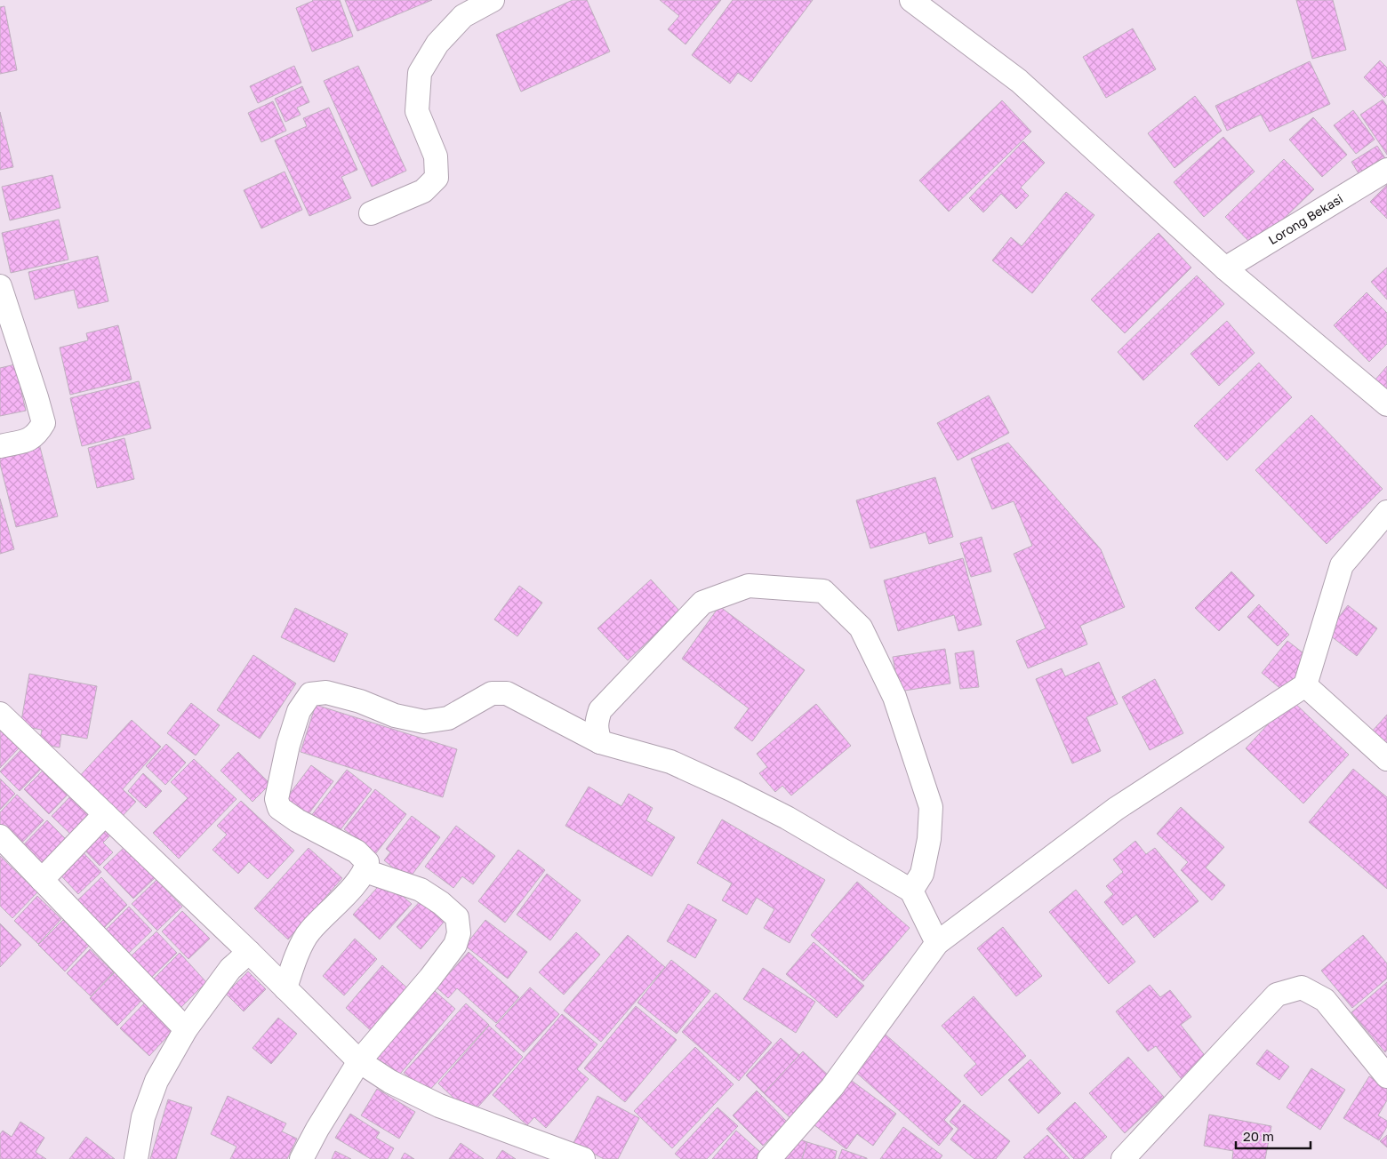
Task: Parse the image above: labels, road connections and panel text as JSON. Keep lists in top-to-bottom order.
{
  "streets": {
    "street": ["Lorong Bekasi"]
  },
  "scale_bar": "20 m"
}
